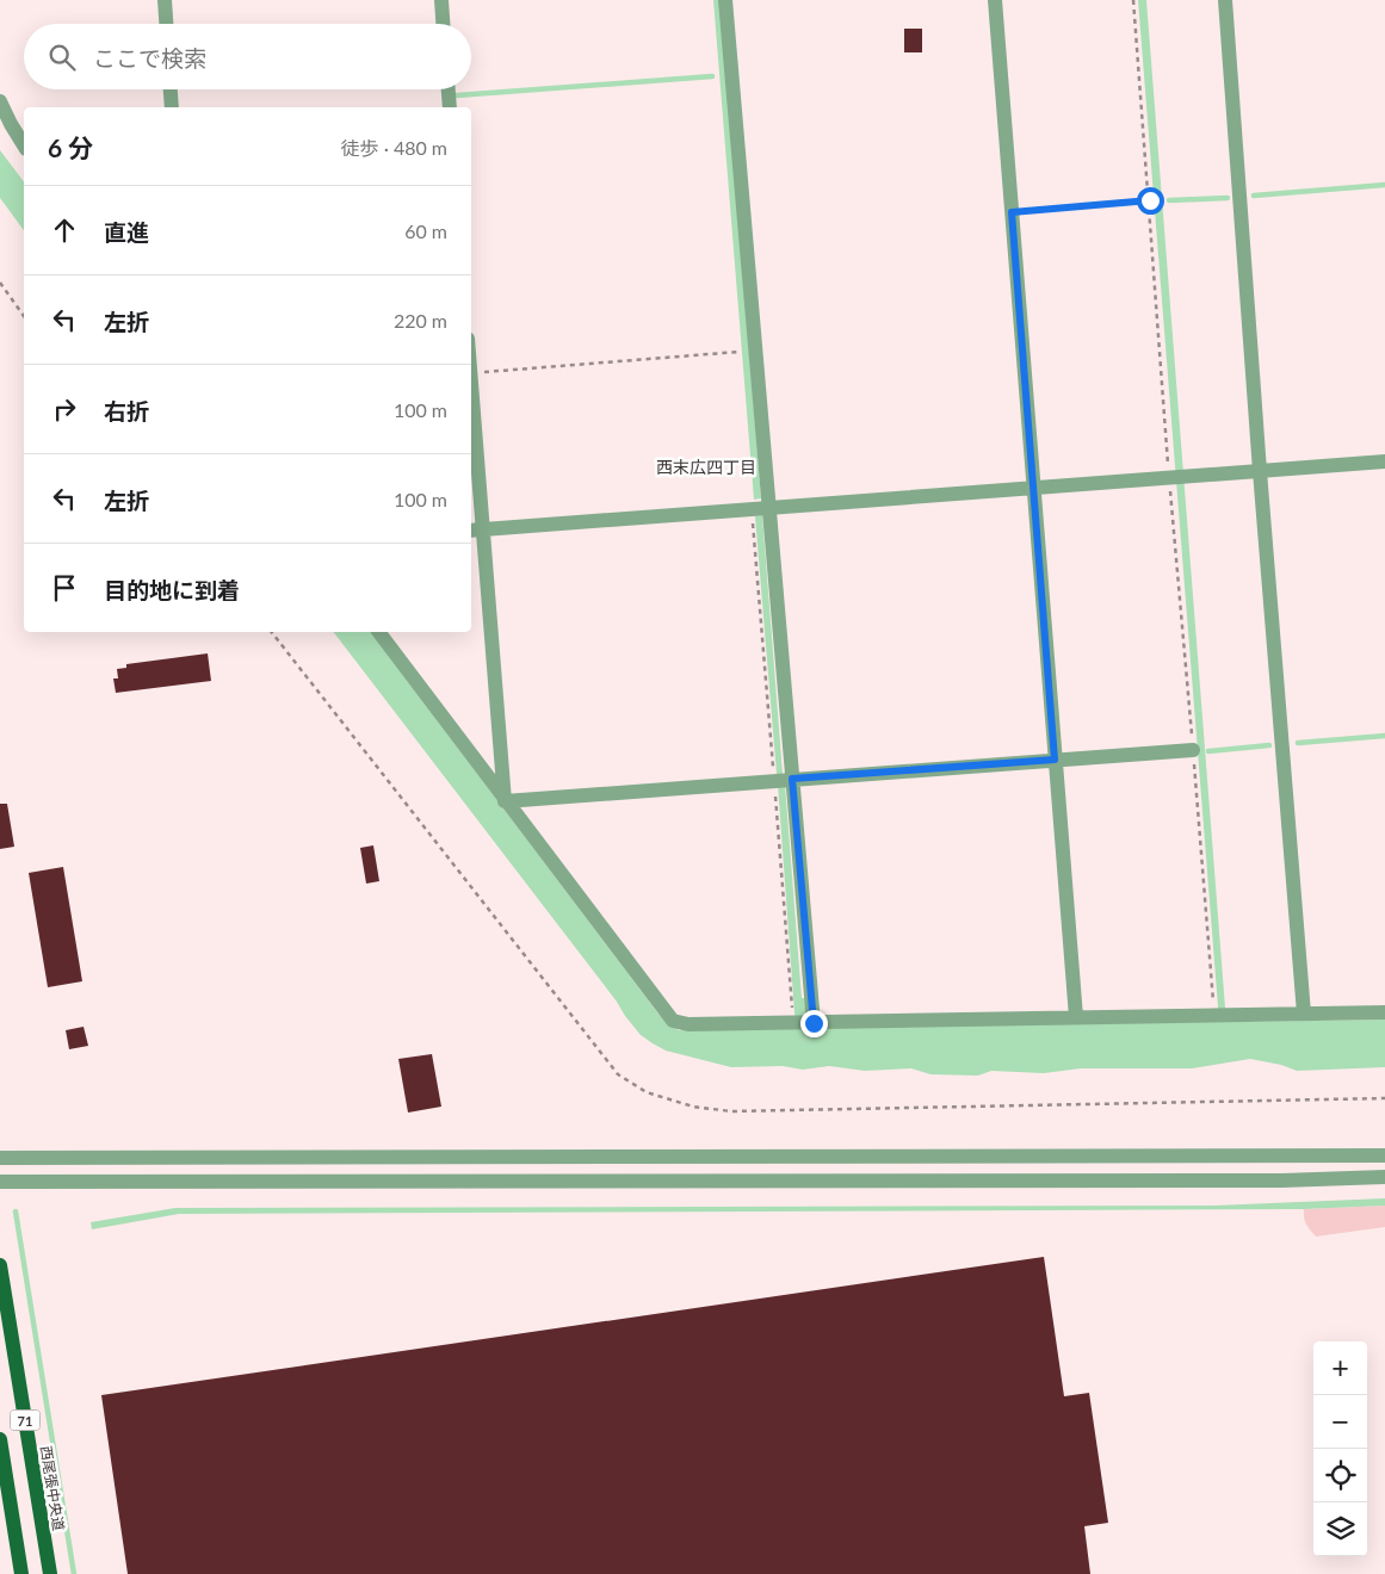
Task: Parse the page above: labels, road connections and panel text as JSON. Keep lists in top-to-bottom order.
{
  "streets": {
    "main road": ["71", "西尾張中央道"]
  },
  "districts": ["西末広四丁目"],
  "page": {
    "search": "ここで検索",
    "heading": ["6 分", "徒歩 · 480 m"],
    "list": [
      ["直進", "60 m"],
      ["左折", "220 m"],
      ["右折", "100 m"],
      ["左折", "100 m"],
      "目的地に到着"
    ],
    "map_buttons": ["+", "−"]
  }
}
